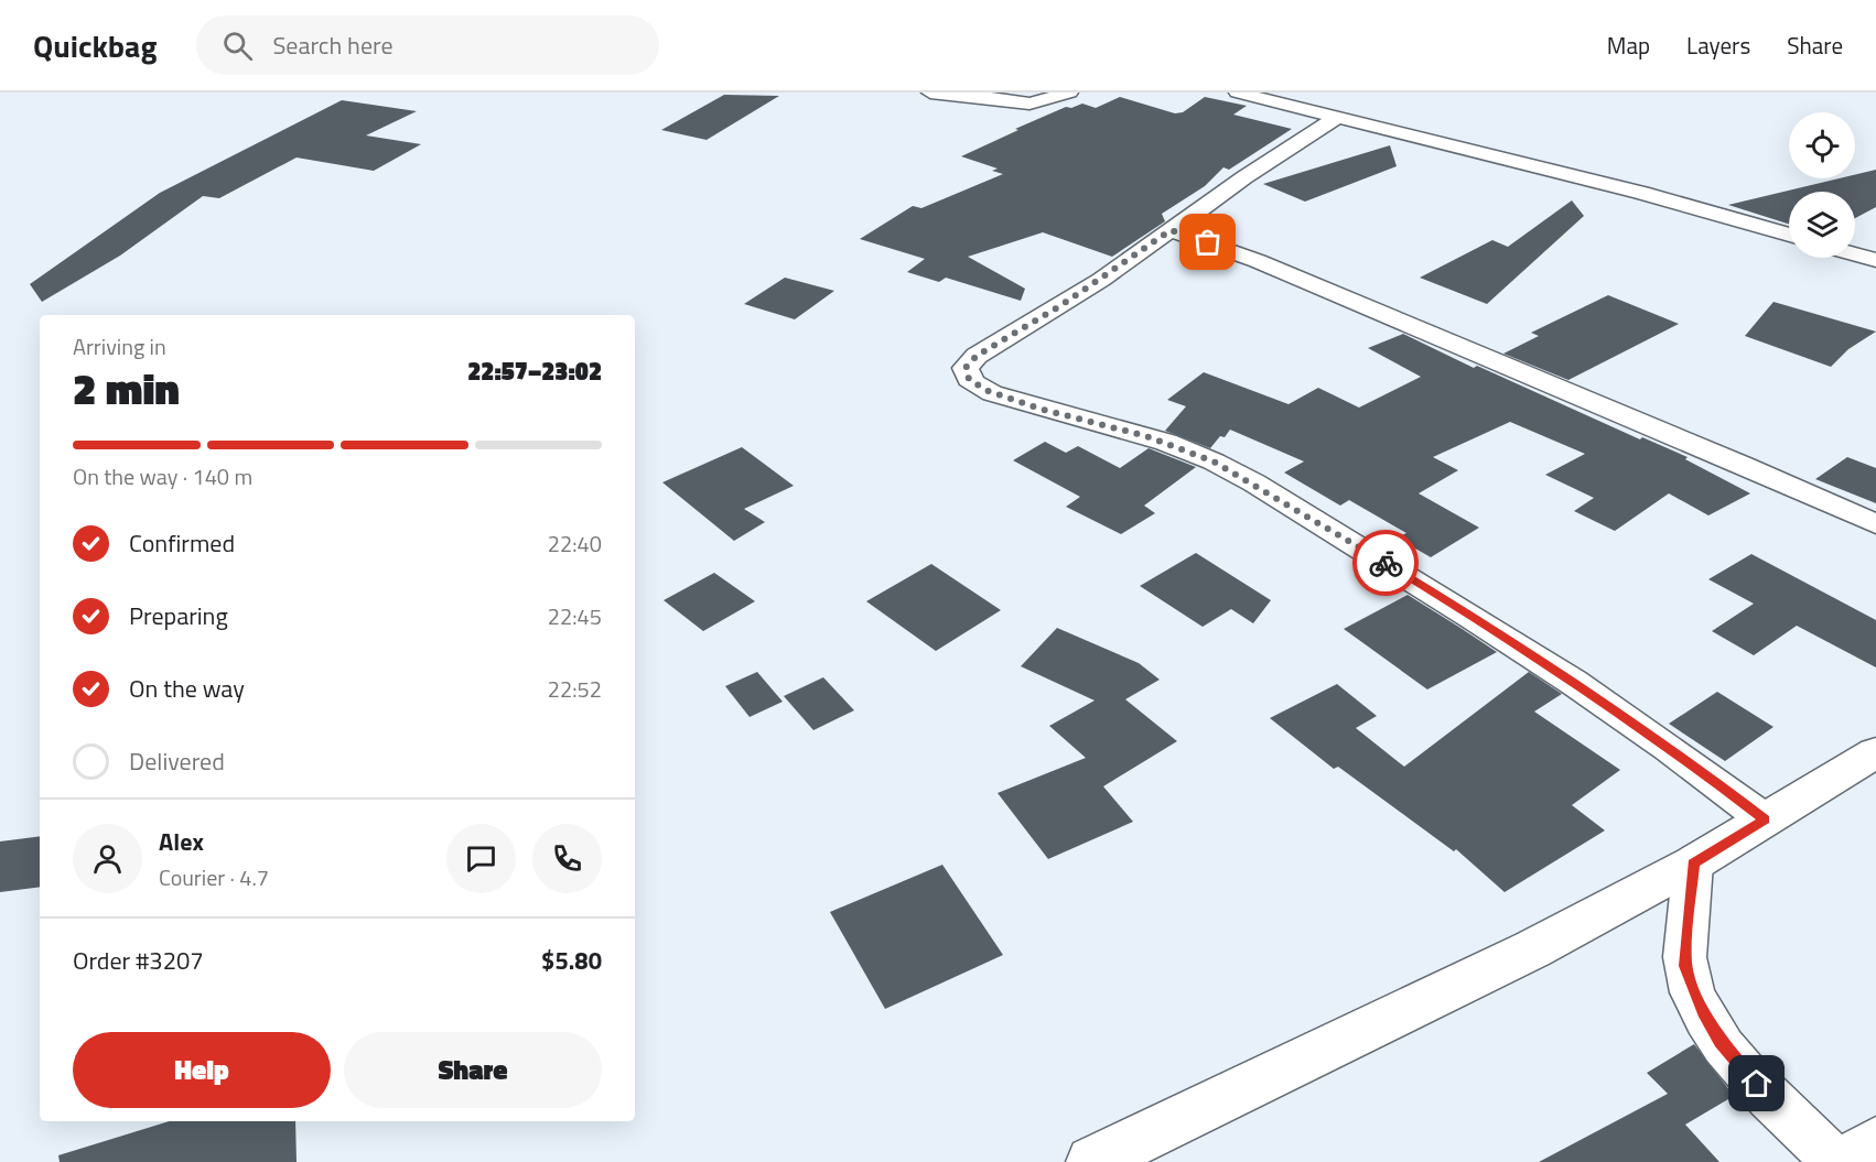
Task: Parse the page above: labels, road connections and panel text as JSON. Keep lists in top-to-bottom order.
{
  "page": {
    "header": "Quickbag",
    "search": "Search here",
    "nav": ["Map", "Layers", "Share"],
    "heading": ["2 min", "Arriving in", "22:57–23:02"],
    "panel": [
      "Alex",
      "Courier · 4.7",
      "Order #3207",
      "$5.80"
    ],
    "bar": "On the way · 140 m",
    "list": [
      ["Confirmed", "22:40"],
      ["Preparing", "22:45"],
      ["On the way", "22:52"],
      "Delivered"
    ],
    "buttons": ["Help", "Share"]
  }
}
